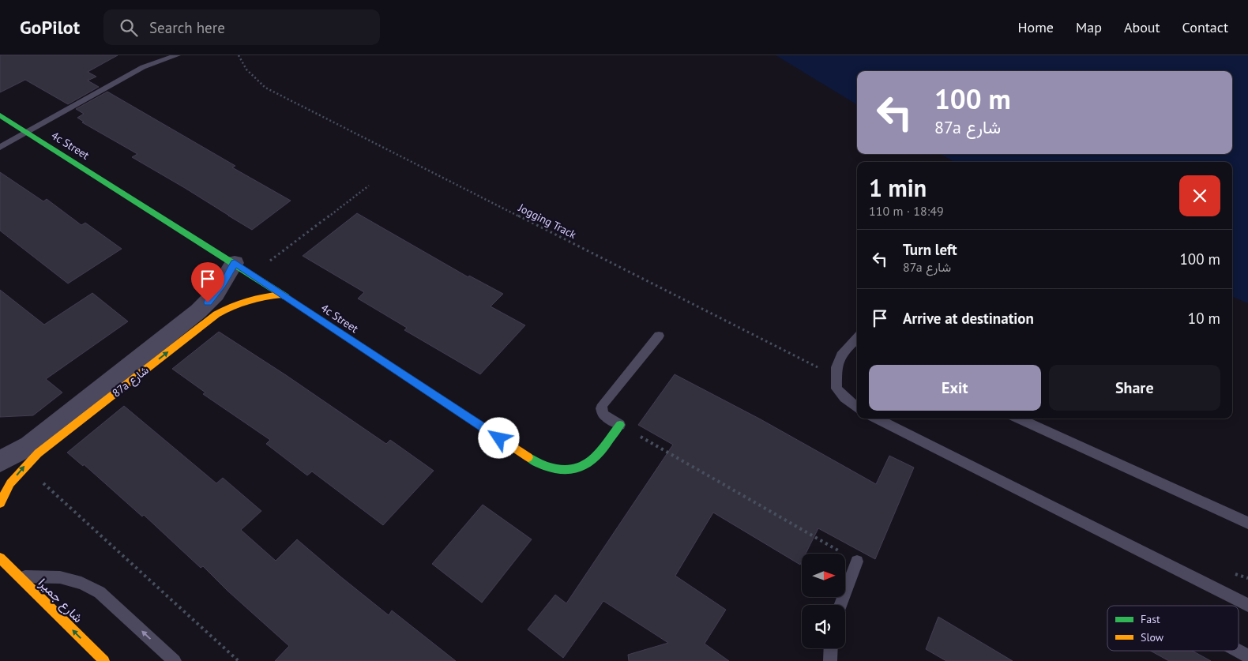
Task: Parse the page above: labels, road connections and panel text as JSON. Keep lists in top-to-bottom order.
{
  "streets": {
    "street": ["4c Street", "87a شارع", "شارع جميرا"],
    "path": ["Jogging Track"]
  },
  "crossings": [
    ["4c Street", "87a شارع"]
  ],
  "one_way": ["شارع جميرا"],
  "legend": ["Fast", "Slow"],
  "north": "right",
  "page": {
    "header": "GoPilot",
    "search": "Search here",
    "nav": [
      "Home",
      "Map",
      "About",
      "Contact"
    ],
    "turn": ["100 m", "87a شارع"],
    "heading": ["1 min", "110 m · 18:49"],
    "list": [
      {
        "name": "Turn left",
        "note": "87a شارع",
        "value": "100 m"
      },
      {
        "name": "Arrive at destination",
        "value": "10 m"
      }
    ],
    "buttons": ["Exit", "Share"]
  }
}
